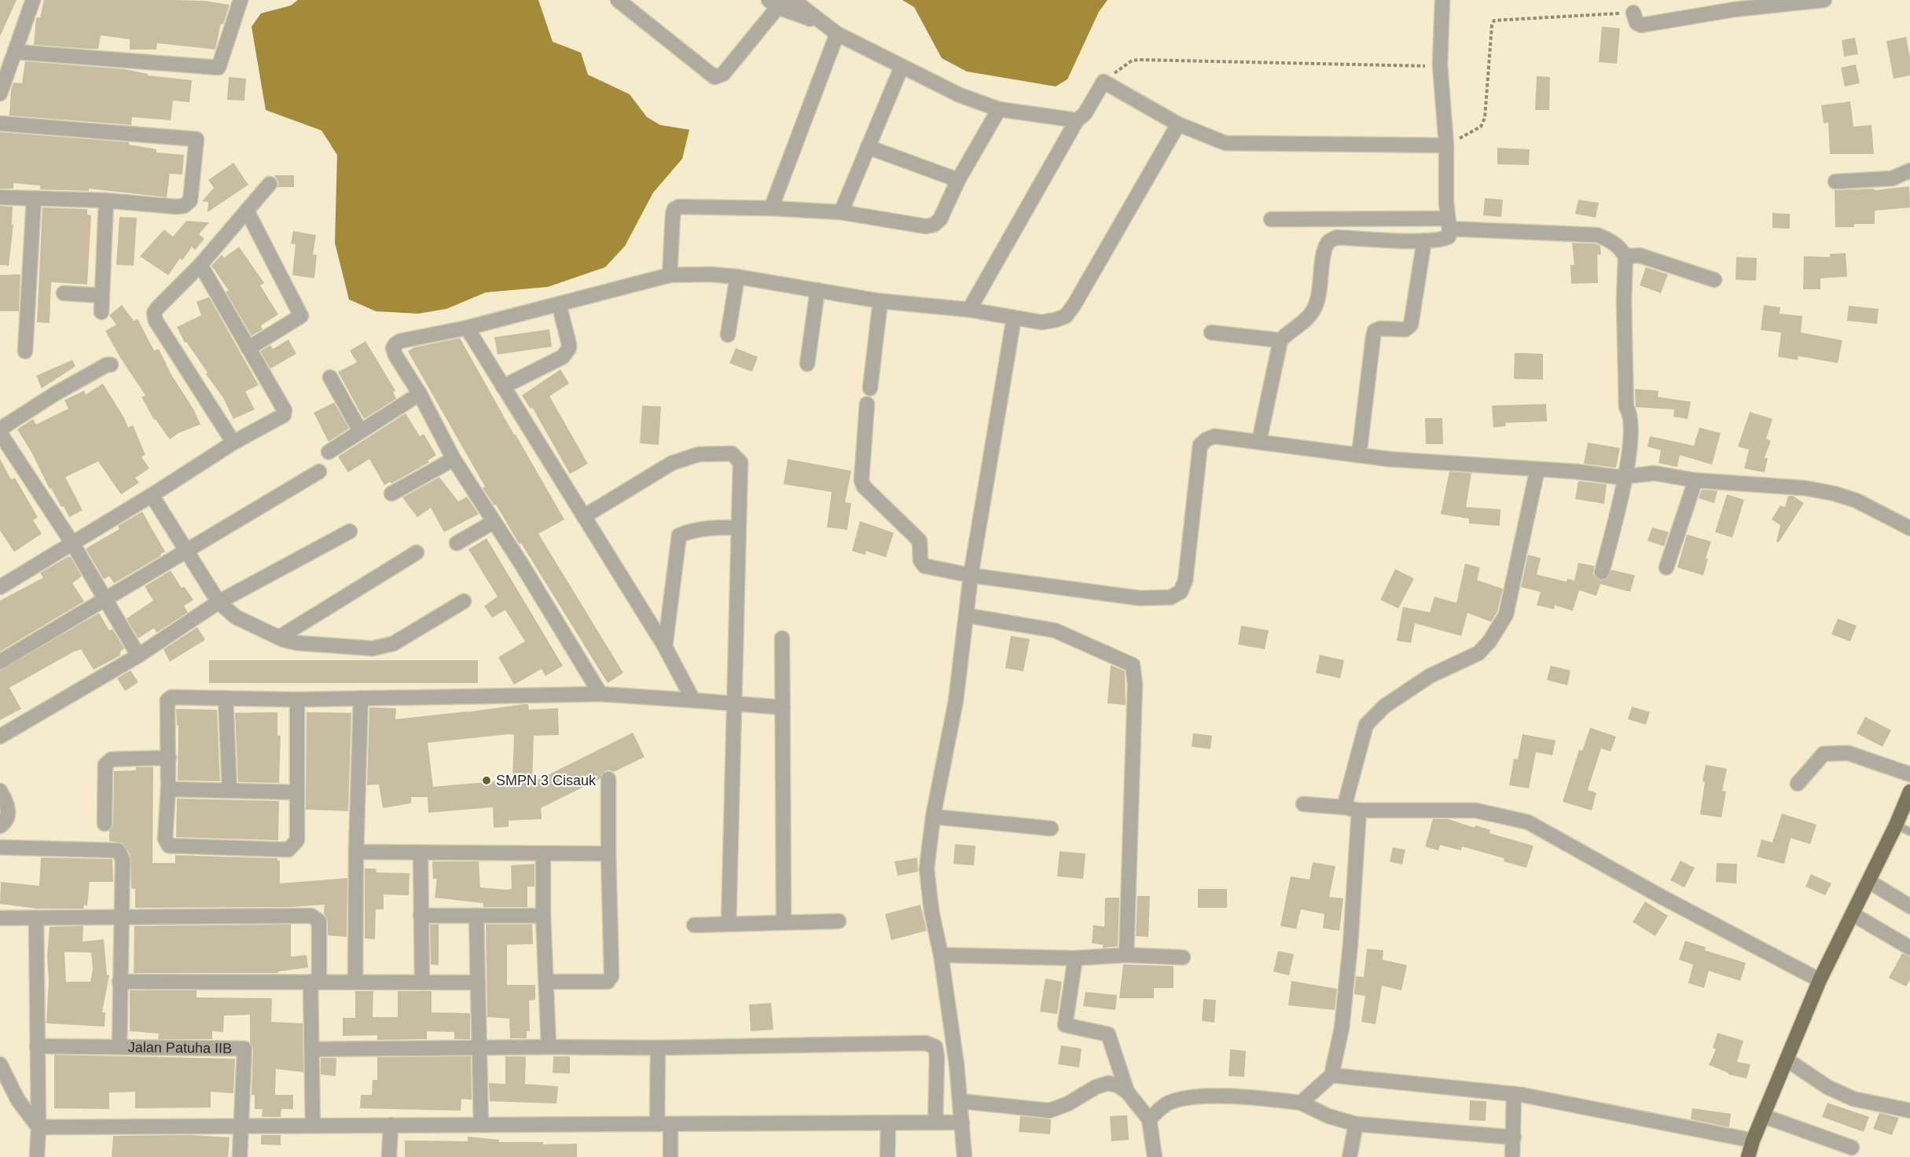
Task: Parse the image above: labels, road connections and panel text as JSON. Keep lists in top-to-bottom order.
{
  "streets": {
    "street": ["Jalan Patuha IIB"]
  },
  "places": ["SMPN 3 Cisauk"]
}
